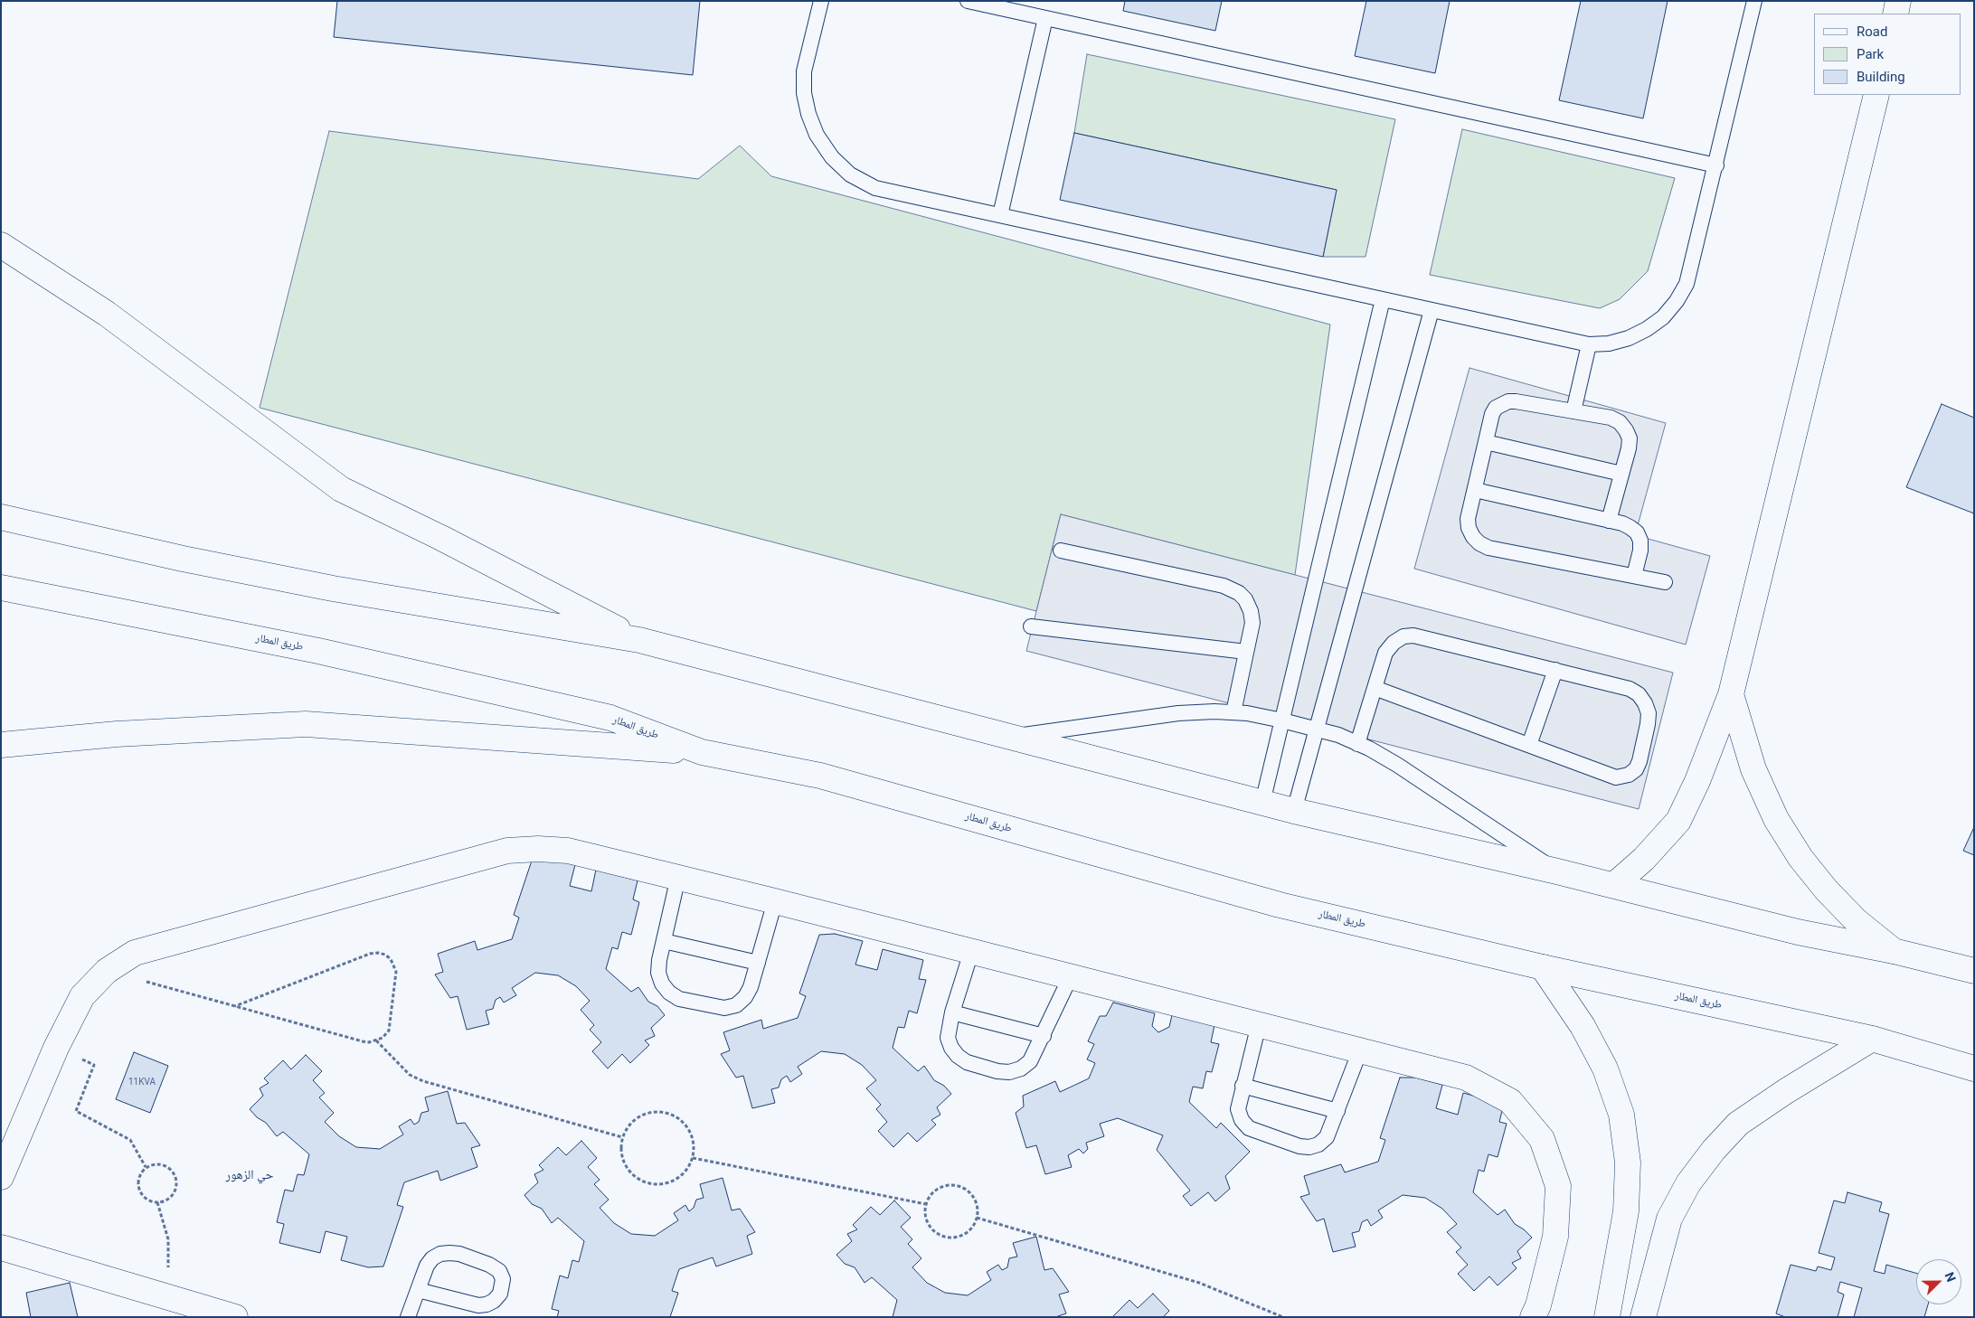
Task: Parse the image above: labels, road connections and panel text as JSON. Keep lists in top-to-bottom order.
{
  "streets": {
    "main road": ["طريق المطار"]
  },
  "districts": ["حي الزهور"],
  "house_numbers": ["11KVA"],
  "legend": ["Road", "Park", "Building"],
  "north": "top right"
}
